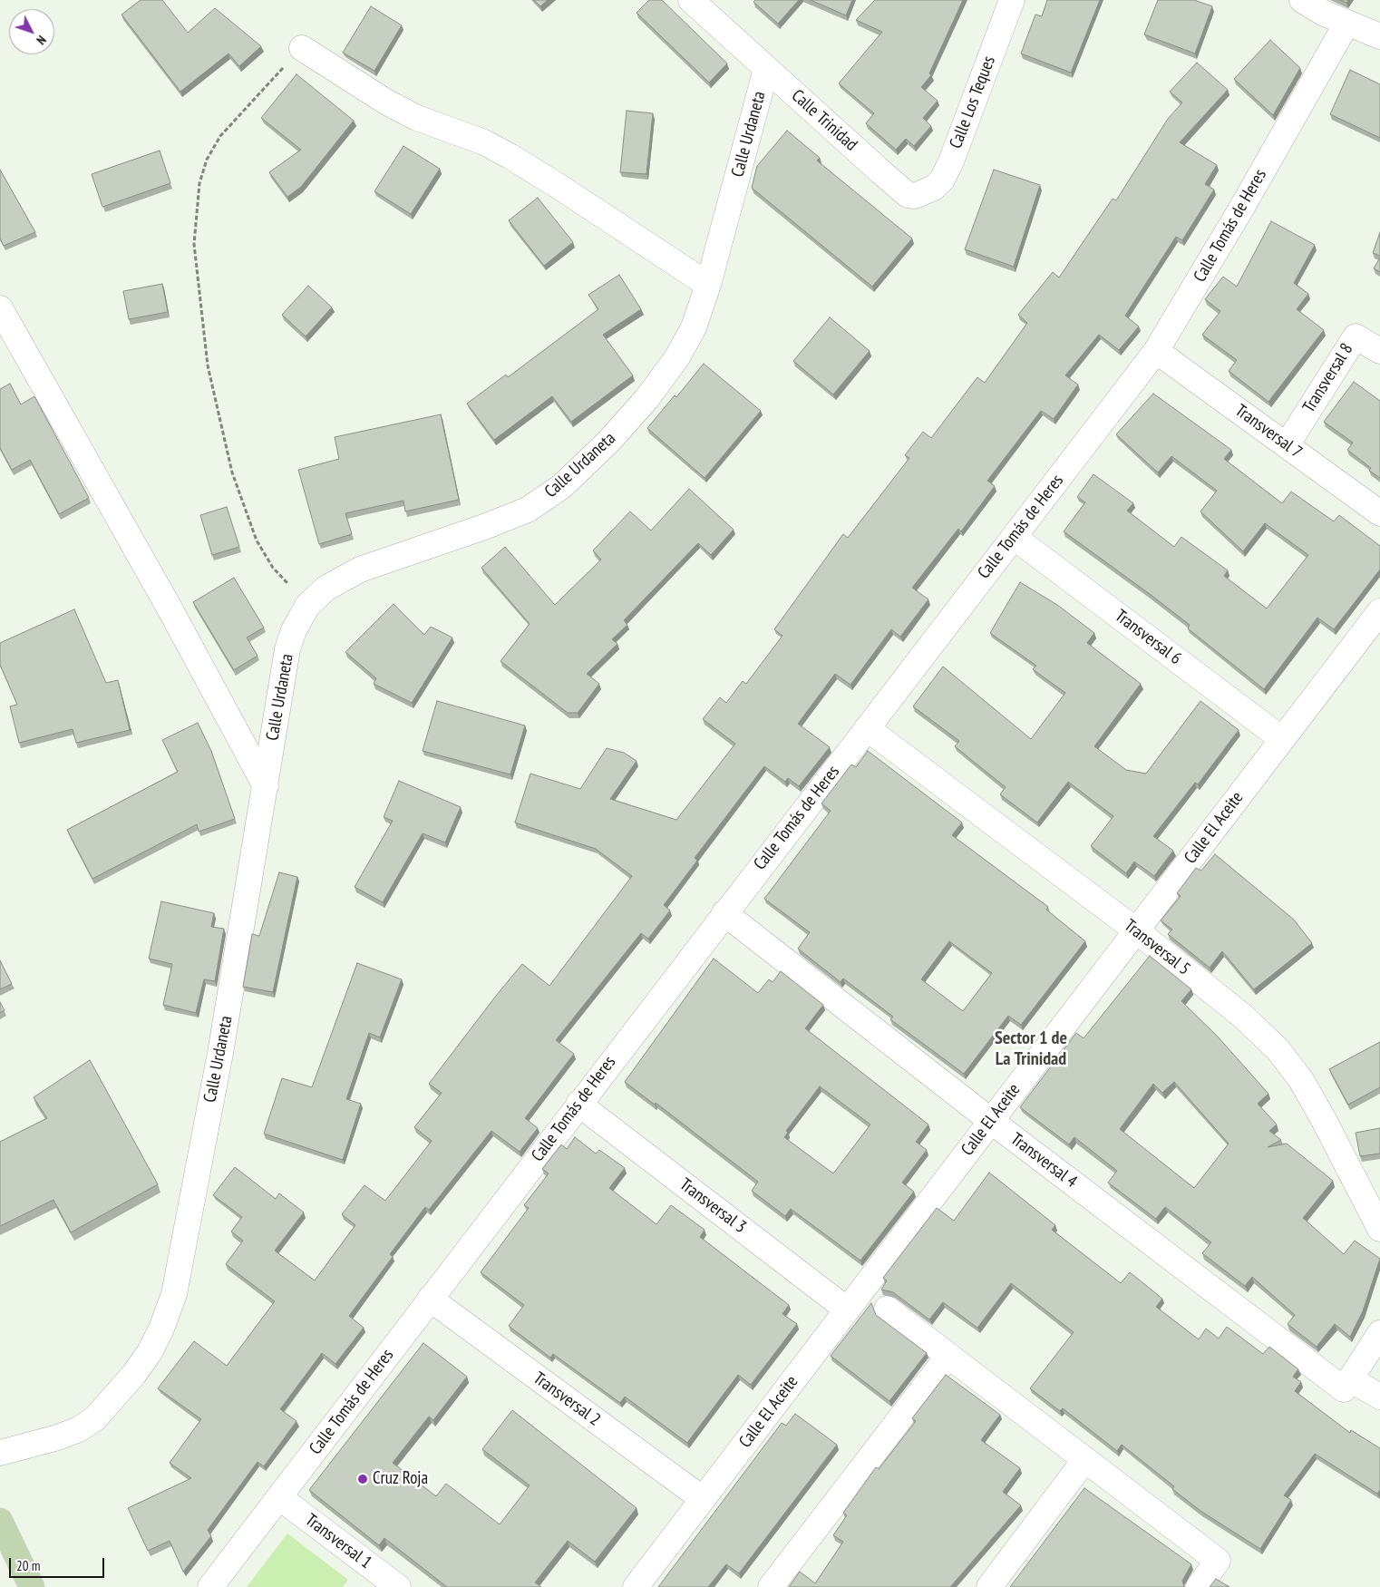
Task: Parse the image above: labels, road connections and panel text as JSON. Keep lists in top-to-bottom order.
{
  "streets": {
    "street": [
      "Calle Los Teques",
      "Calle Trinidad",
      "Calle Urdaneta",
      "Calle Tomás de Heres",
      "Transversal 8",
      "Transversal 7",
      "Transversal 6",
      "Calle El Aceite",
      "Transversal 5",
      "Transversal 4",
      "Transversal 3",
      "Transversal 2",
      "Transversal 1"
    ]
  },
  "crossings": [
    ["Calle Los Teques", "Calle Trinidad"],
    ["Calle Trinidad", "Calle Urdaneta"],
    ["Calle Tomás de Heres", "Transversal 7"],
    ["Calle Tomás de Heres", "Transversal 6"],
    ["Calle Tomás de Heres", "Transversal 5"],
    ["Calle Tomás de Heres", "Transversal 4"],
    ["Calle Tomás de Heres", "Transversal 3"],
    ["Calle Tomás de Heres", "Transversal 2"],
    ["Calle Tomás de Heres", "Transversal 1"],
    ["Transversal 8", "Transversal 7"],
    ["Transversal 6", "Calle El Aceite"],
    ["Calle El Aceite", "Transversal 5"],
    ["Calle El Aceite", "Transversal 4"],
    ["Calle El Aceite", "Transversal 3"],
    ["Calle El Aceite", "Transversal 2"]
  ],
  "districts": ["Sector 1 de La Trinidad"],
  "places": ["Cruz Roja"],
  "scale_bar": "20 m",
  "north": "bottom right"
}
